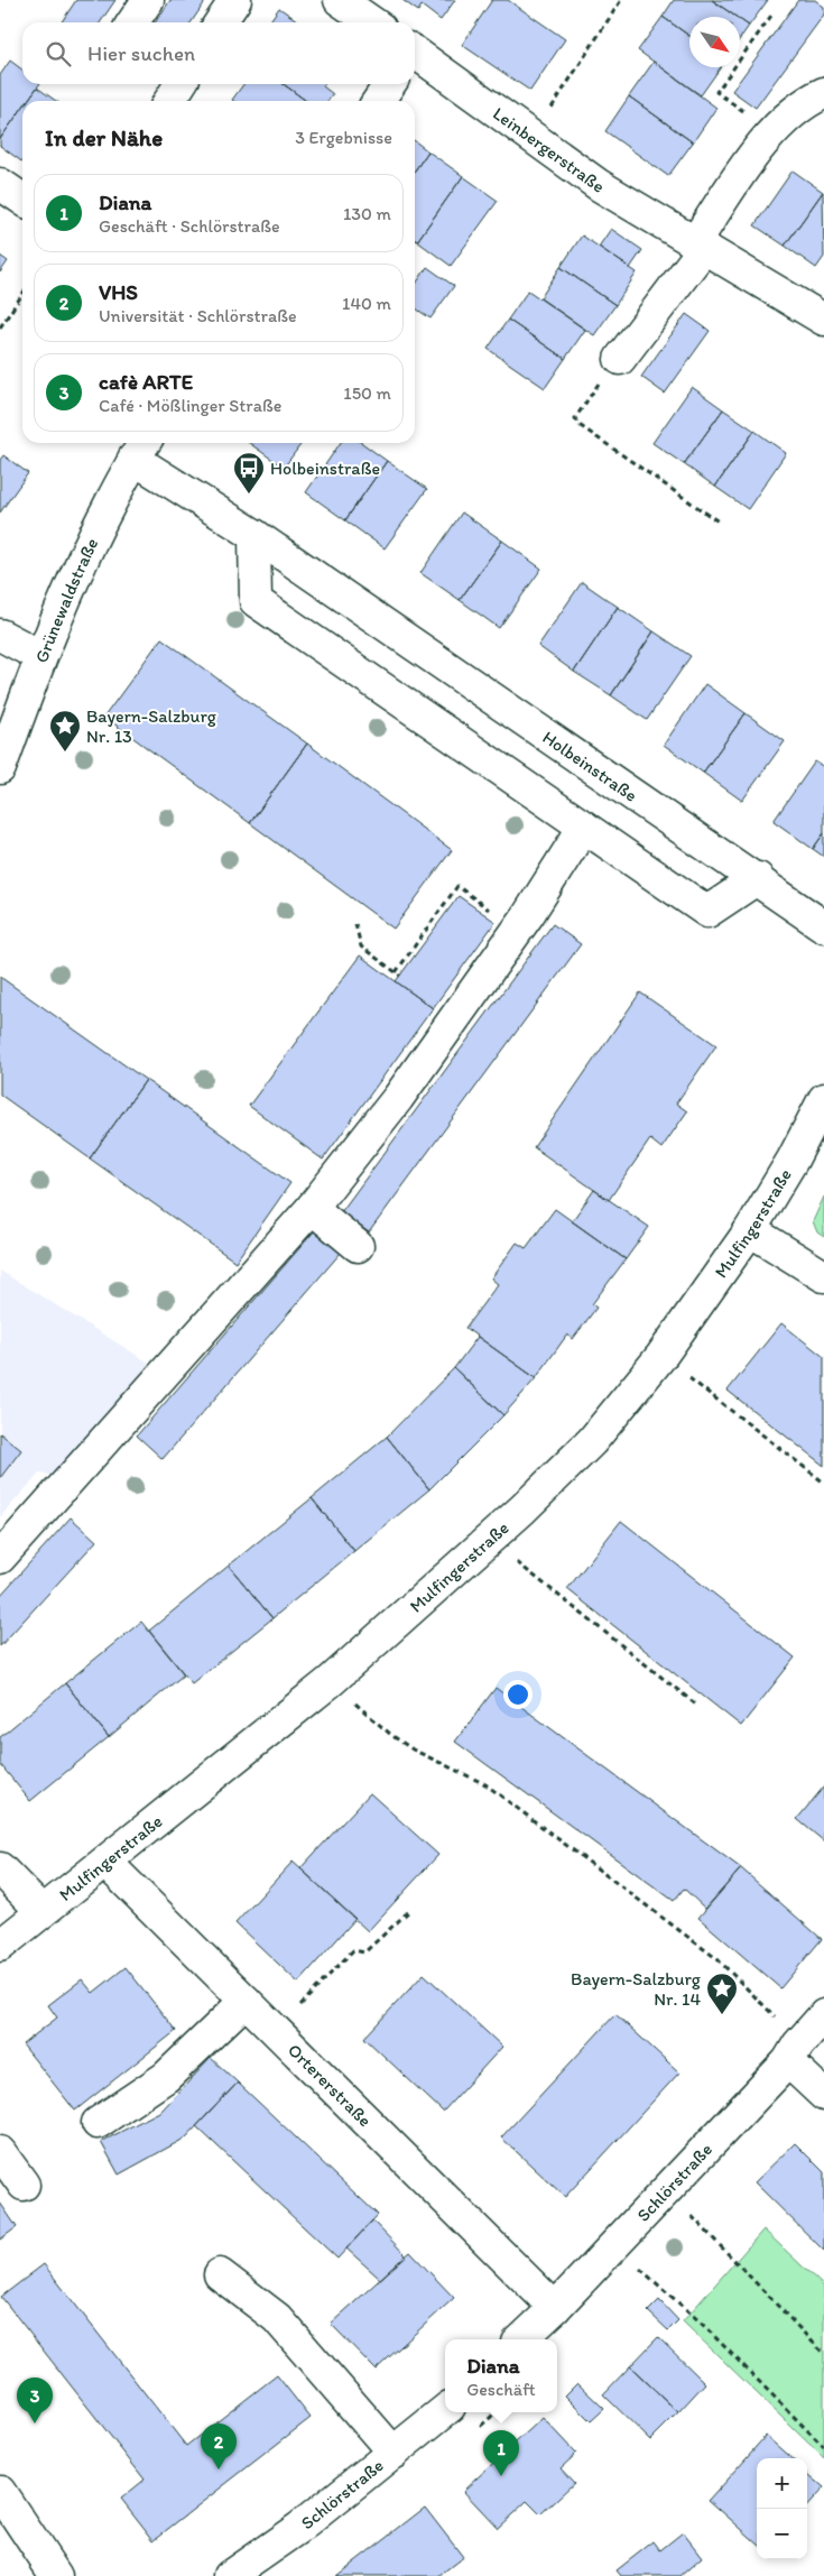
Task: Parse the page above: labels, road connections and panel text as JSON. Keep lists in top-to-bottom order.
{
  "streets": {
    "street": [
      "Leinbergerstraße",
      "Grünewaldstraße",
      "Holbeinstraße",
      "Mulfingerstraße",
      "Ortererstraße",
      "Schlörstraße"
    ]
  },
  "crossings": [
    ["Grünewaldstraße", "Holbeinstraße"],
    ["Mulfingerstraße", "Ortererstraße"],
    ["Ortererstraße", "Schlörstraße"]
  ],
  "places": {
    "bus stop": ["Holbeinstraße"],
    "place": ["Bayern-Salzburg Nr. 13", "Bayern-Salzburg Nr. 14"]
  },
  "north": "bottom right",
  "page": {
    "search": "Hier suchen",
    "heading": ["In der Nähe", "3 Ergebnisse"],
    "list": [
      {
        "mark": "1",
        "name": "Diana",
        "note": "Geschäft · Schlörstraße",
        "value": "130 m"
      },
      {
        "mark": "2",
        "name": "VHS",
        "note": "Universität · Schlörstraße",
        "value": "140 m"
      },
      {
        "mark": "3",
        "name": "cafè ARTE",
        "note": "Café · Mößlinger Straße",
        "value": "150 m"
      }
    ],
    "popup": ["Diana", "Geschäft"],
    "pins": ["3", "2", "1"],
    "map_buttons": ["+", "−"]
  }
}
